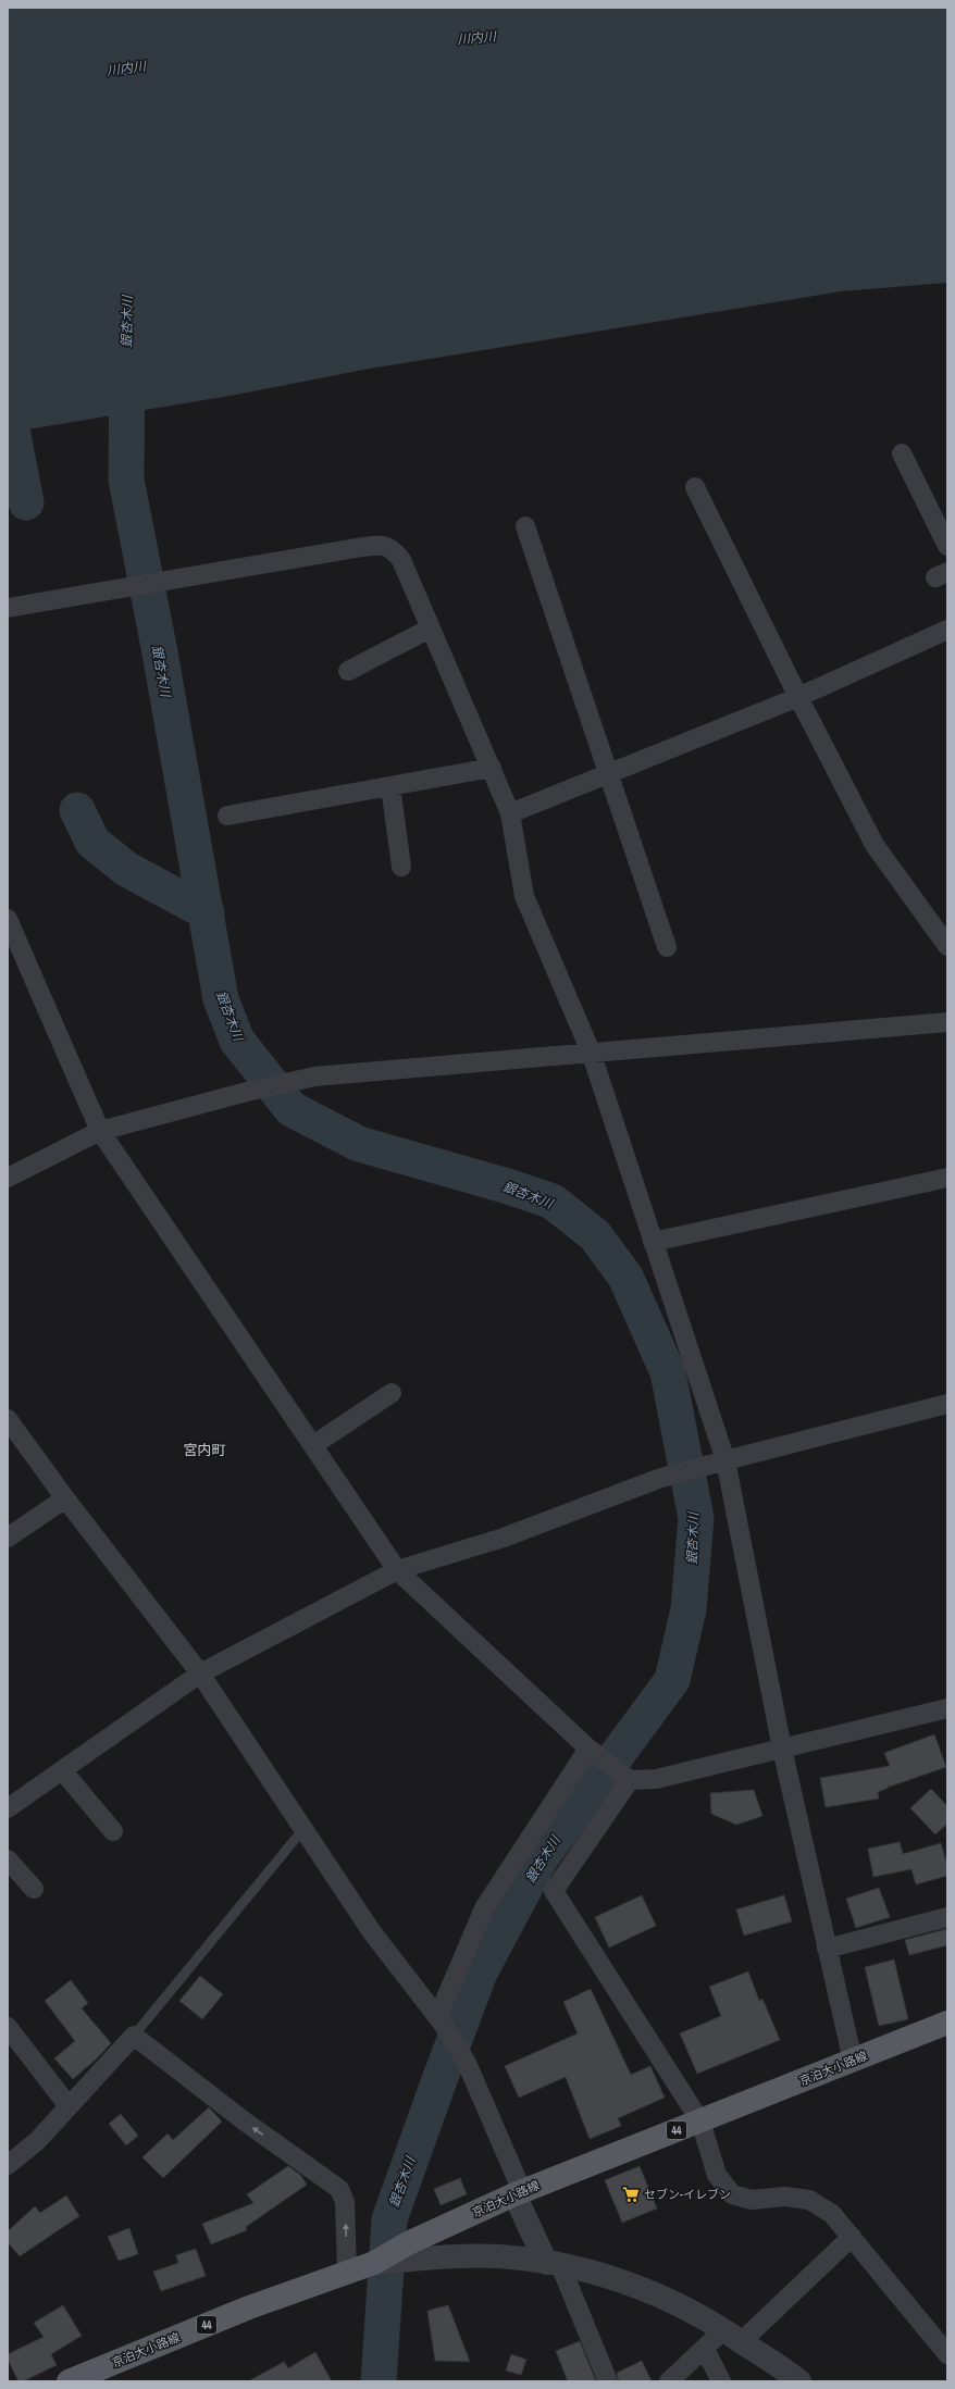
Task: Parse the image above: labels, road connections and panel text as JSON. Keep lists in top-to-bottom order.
{
  "streets": {
    "main road": ["京泊大小路線", "44"]
  },
  "districts": ["宮内町"],
  "water": ["川内川", "銀杏木川"],
  "places": {
    "supermarket": ["セブン-イレブン"]
  }
}
